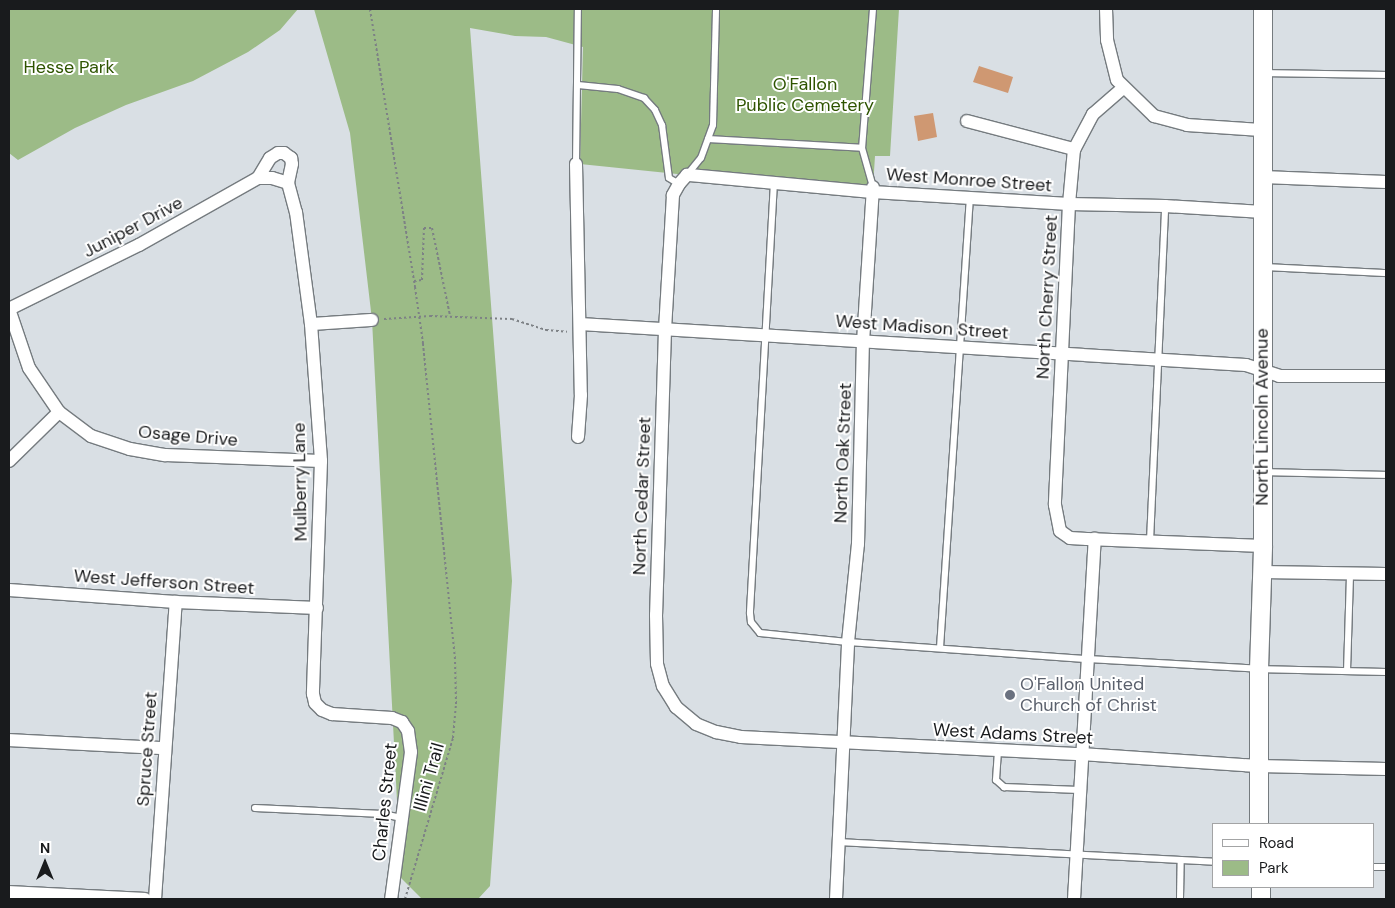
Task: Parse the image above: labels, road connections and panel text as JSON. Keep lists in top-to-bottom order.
{
  "streets": {
    "main road": ["North Lincoln Avenue"],
    "street": [
      "West Monroe Street",
      "Juniper Drive",
      "North Cherry Street",
      "West Madison Street",
      "Osage Drive",
      "North Oak Street",
      "Mulberry Lane",
      "North Cedar Street",
      "West Jefferson Street",
      "West Adams Street",
      "Spruce Street",
      "Charles Street"
    ],
    "path": ["Illini Trail"]
  },
  "crossings": [
    ["West Monroe Street", "North Cherry Street"],
    ["West Monroe Street", "North Lincoln Avenue"],
    ["West Monroe Street", "North Oak Street"],
    ["West Monroe Street", "North Cedar Street"],
    ["Juniper Drive", "Osage Drive"],
    ["Juniper Drive", "Mulberry Lane"],
    ["North Cherry Street", "West Madison Street"],
    ["West Madison Street", "North Lincoln Avenue"],
    ["West Madison Street", "North Oak Street"],
    ["West Madison Street", "North Cedar Street"],
    ["North Lincoln Avenue", "West Adams Street"],
    ["Osage Drive", "Mulberry Lane"],
    ["North Oak Street", "West Adams Street"],
    ["Mulberry Lane", "West Jefferson Street"],
    ["Mulberry Lane", "Charles Street"],
    ["North Cedar Street", "West Adams Street"],
    ["West Jefferson Street", "Spruce Street"]
  ],
  "parks": ["Hesse Park", "O'Fallon Public Cemetery"],
  "places": ["O'Fallon United Church of Christ"],
  "legend": ["Road", "Park"],
  "north": "top"
}
